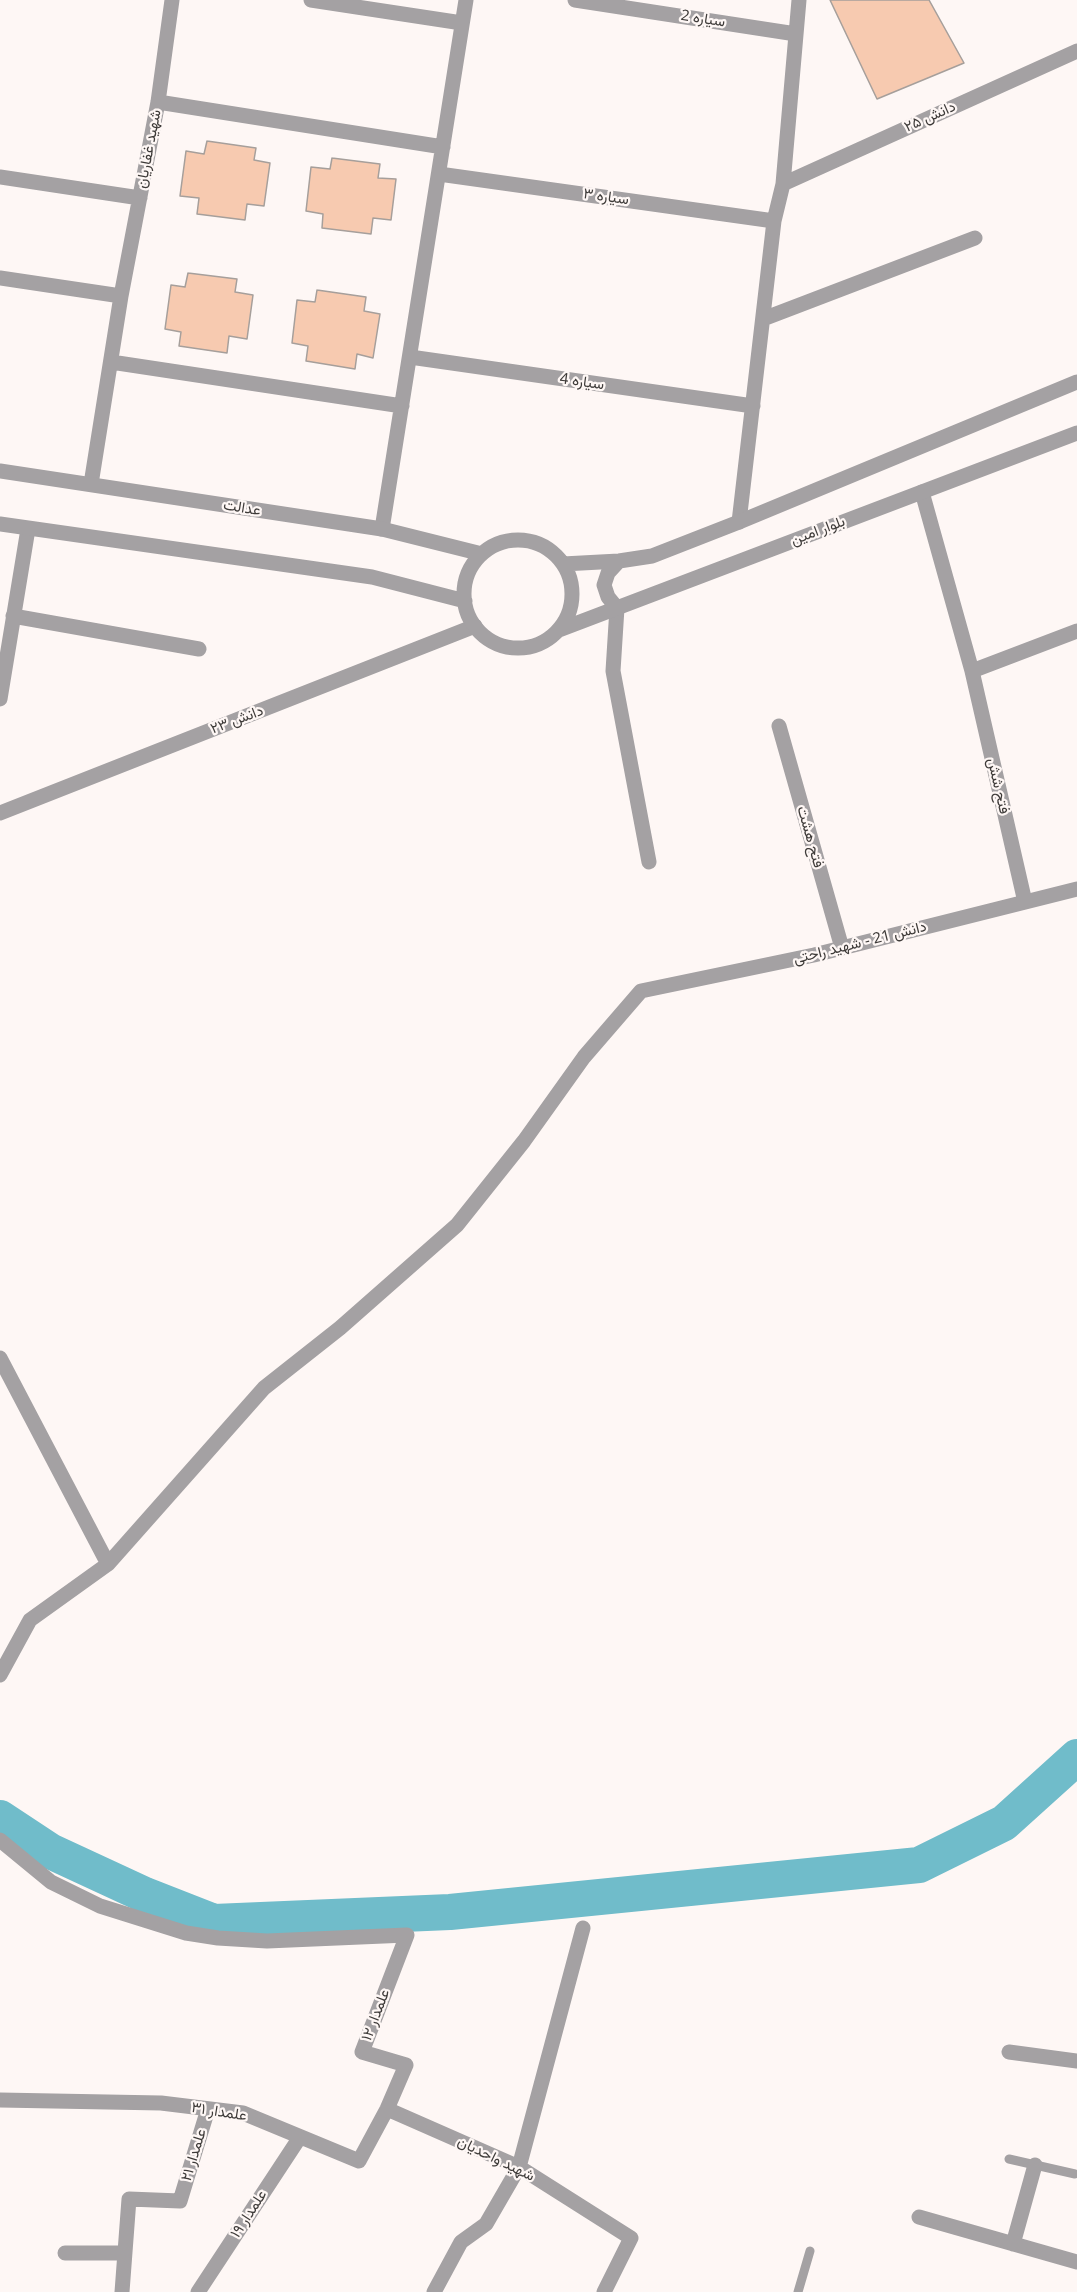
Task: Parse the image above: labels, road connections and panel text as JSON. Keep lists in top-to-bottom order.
{
  "streets": {
    "street": [
      "سیاره 2",
      "دانش ۲۵",
      "شهید غفاریان",
      "سیاره ۳",
      "سیاره 4",
      "عدالت",
      "بلوار امین",
      "دانش ۲۳",
      "فتح شش",
      "فتح هشت",
      "دانش 21 - شهید راحتی",
      "علمدار ۱۲",
      "علمدار ۳۱",
      "علمدار ۲۱",
      "شهید واحدیان",
      "علمدار ۱۹"
    ]
  },
  "crossings": [
    ["شهید غفاریان", "عدالت"],
    ["عدالت", "بلوار امین"],
    ["عدالت", "دانش ۲۳"],
    ["بلوار امین", "دانش ۲۳"],
    ["بلوار امین", "فتح شش"],
    ["فتح شش", "دانش 21 - شهید راحتی"],
    ["فتح هشت", "دانش 21 - شهید راحتی"],
    ["علمدار ۱۲", "علمدار ۳۱"],
    ["علمدار ۳۱", "علمدار ۲۱"],
    ["علمدار ۳۱", "شهید واحدیان"],
    ["علمدار ۳۱", "علمدار ۱۹"]
  ]
}
